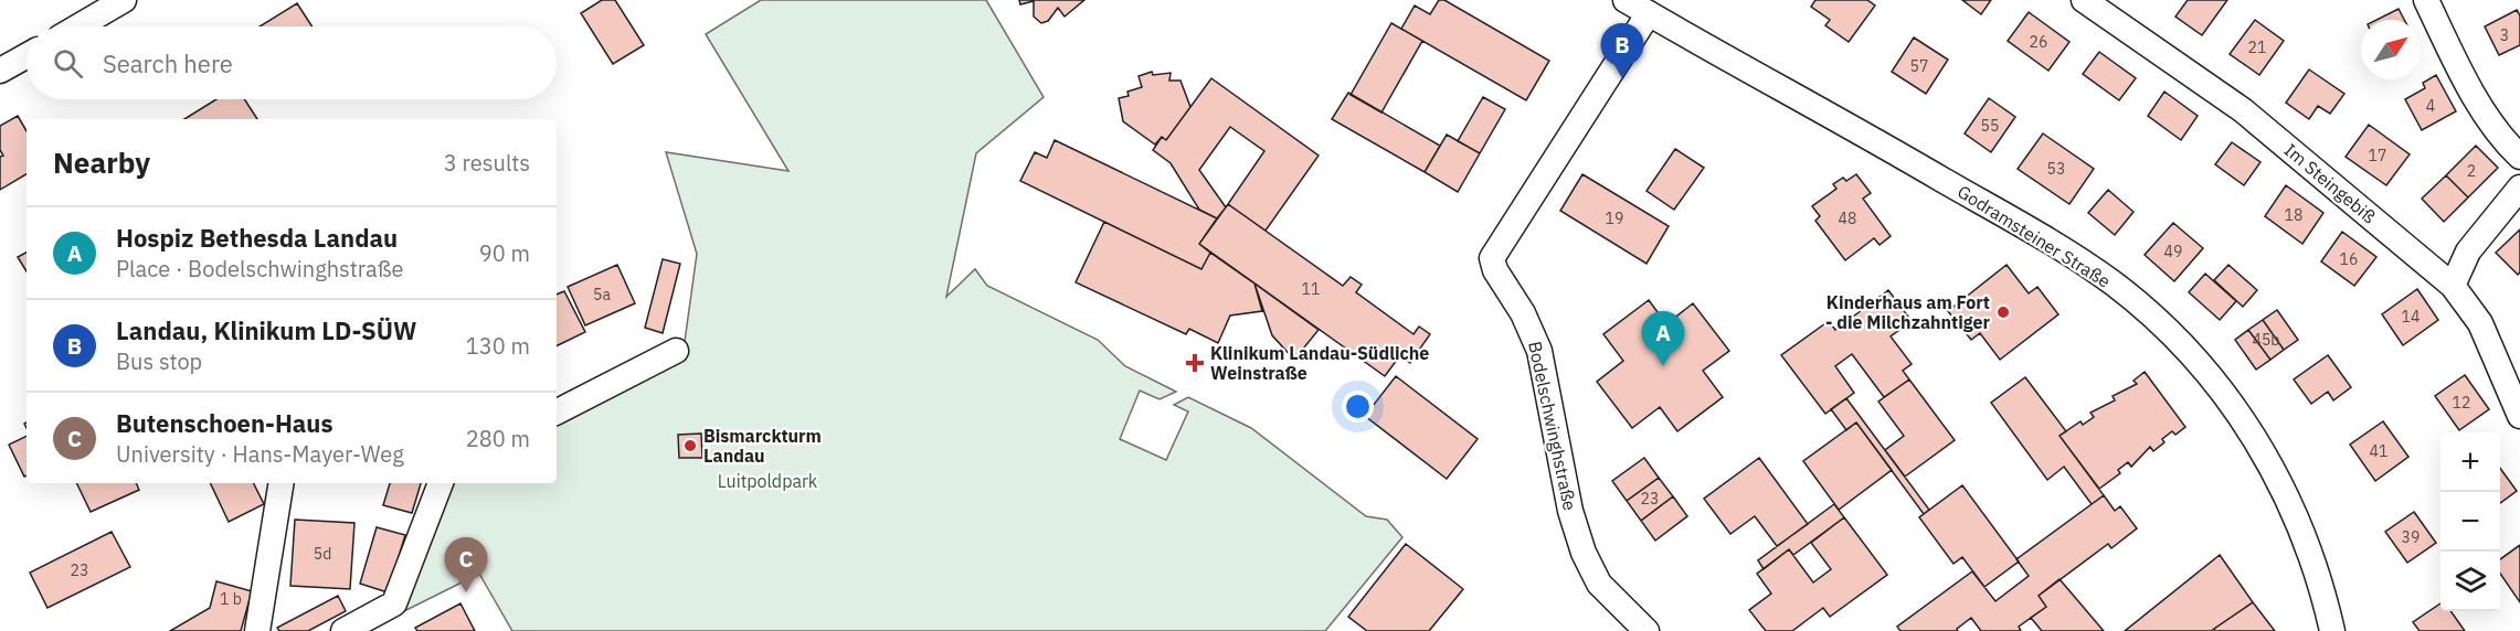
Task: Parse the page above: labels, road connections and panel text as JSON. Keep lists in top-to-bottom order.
{
  "streets": {
    "street": ["Im Steingebiß", "Godramsteiner Straße", "Bodelschwinghstraße"]
  },
  "crossings": [
    ["Godramsteiner Straße", "Bodelschwinghstraße"]
  ],
  "parks": ["Luitpoldpark"],
  "places": {
    "other": ["Kinderhaus am Fort - die Milchzahntiger", "Bismarckturm Landau"],
    "health": ["Klinikum Landau-Südliche Weinstraße"]
  },
  "house_numbers": [
    "3",
    "26",
    "21",
    "57",
    "4",
    "55",
    "17",
    "53",
    "2",
    "18",
    "19",
    "48",
    "49",
    "16",
    "11",
    "5a",
    "14",
    "45b",
    "12",
    "41",
    "23",
    "39",
    "5d",
    "23",
    "1 b"
  ],
  "north": "top right",
  "page": {
    "pins": ["B", "A", "C"],
    "search": "Search here",
    "heading": ["Nearby", "3 results"],
    "list": [
      {
        "mark": "A",
        "name": "Hospiz Bethesda Landau",
        "note": "Place · Bodelschwinghstraße",
        "value": "90 m"
      },
      {
        "mark": "B",
        "name": "Landau, Klinikum LD-SÜW",
        "note": "Bus stop",
        "value": "130 m"
      },
      {
        "mark": "C",
        "name": "Butenschoen-Haus",
        "note": "University · Hans-Mayer-Weg",
        "value": "280 m"
      }
    ],
    "map_buttons": ["+", "−"]
  }
}
